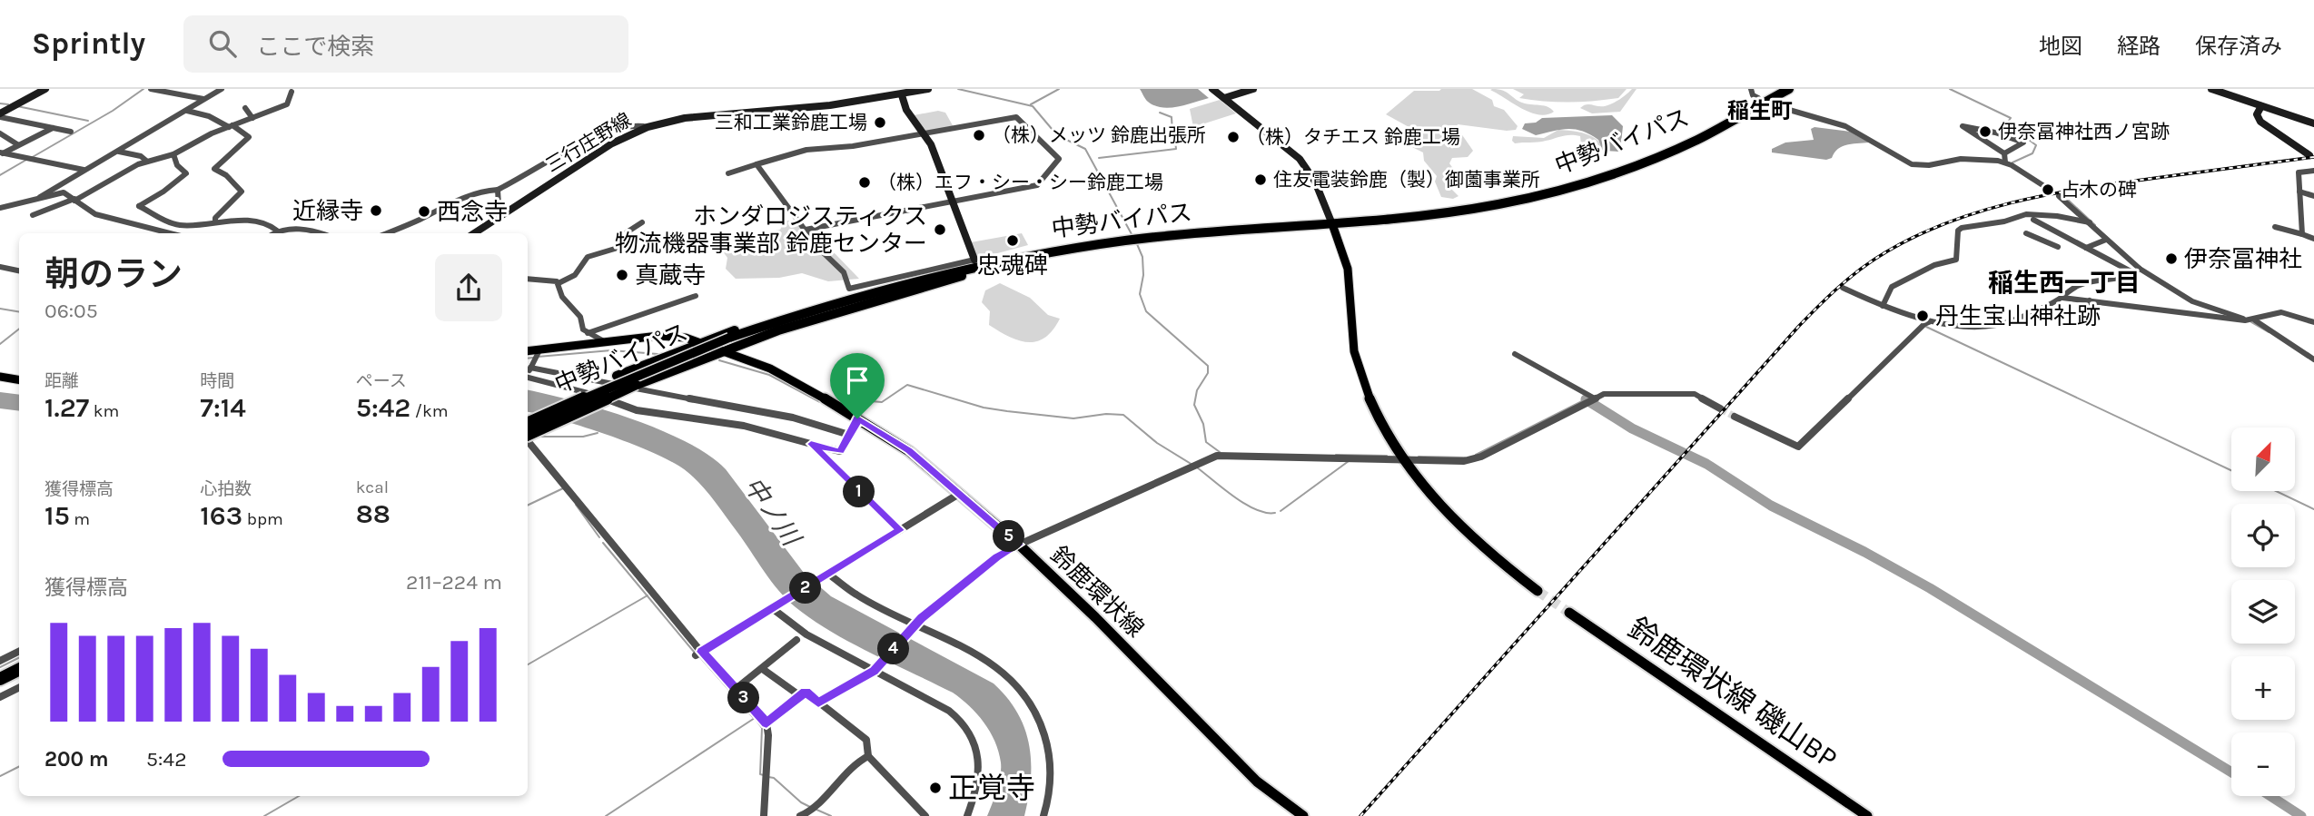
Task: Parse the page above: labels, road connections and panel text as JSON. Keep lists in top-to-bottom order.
{
  "streets": {
    "highway": ["中勢バイパス"],
    "main road": ["鈴鹿環状線", "鈴鹿環状線 磯山BP"],
    "street": ["三行庄野線"]
  },
  "districts": ["稲生町", "稲生西一丁目"],
  "water": ["中ノ川"],
  "places": [
    "三和工業鈴鹿工場",
    "伊奈冨神社西ノ宮跡",
    "（株）メッツ 鈴鹿出張所",
    "（株）タチエス 鈴鹿工場",
    "住友電装鈴鹿（製）御薗事業所",
    "（株）エフ・シー・シー鈴鹿工場",
    "占木の碑",
    "近縁寺",
    "西念寺",
    "ホンダロジスティクス 物流機器事業部 鈴鹿センター",
    "忠魂碑",
    "伊奈冨神社",
    "真蔵寺",
    "丹生宝山神社跡",
    "正覚寺"
  ],
  "north": "top right",
  "page": {
    "header": "Sprintly",
    "search": "ここで検索",
    "nav": ["地図", "経路", "保存済み"],
    "heading": ["朝のラン", "06:05"],
    "stats": [
      ["距離", "1.27 km"],
      ["時間", "7:14"],
      ["ペース", "5:42 /km"],
      ["獲得標高", "15 m"],
      ["心拍数", "163 bpm"],
      ["kcal", "88"]
    ],
    "map_buttons": ["+", "−"],
    "pins": [
      "1",
      "5",
      "2",
      "4",
      "3"
    ],
    "chart": ["獲得標高", "211–224 m"],
    "list": [
      {
        "name": "200 m",
        "note": "5:42"
      }
    ]
  }
}
